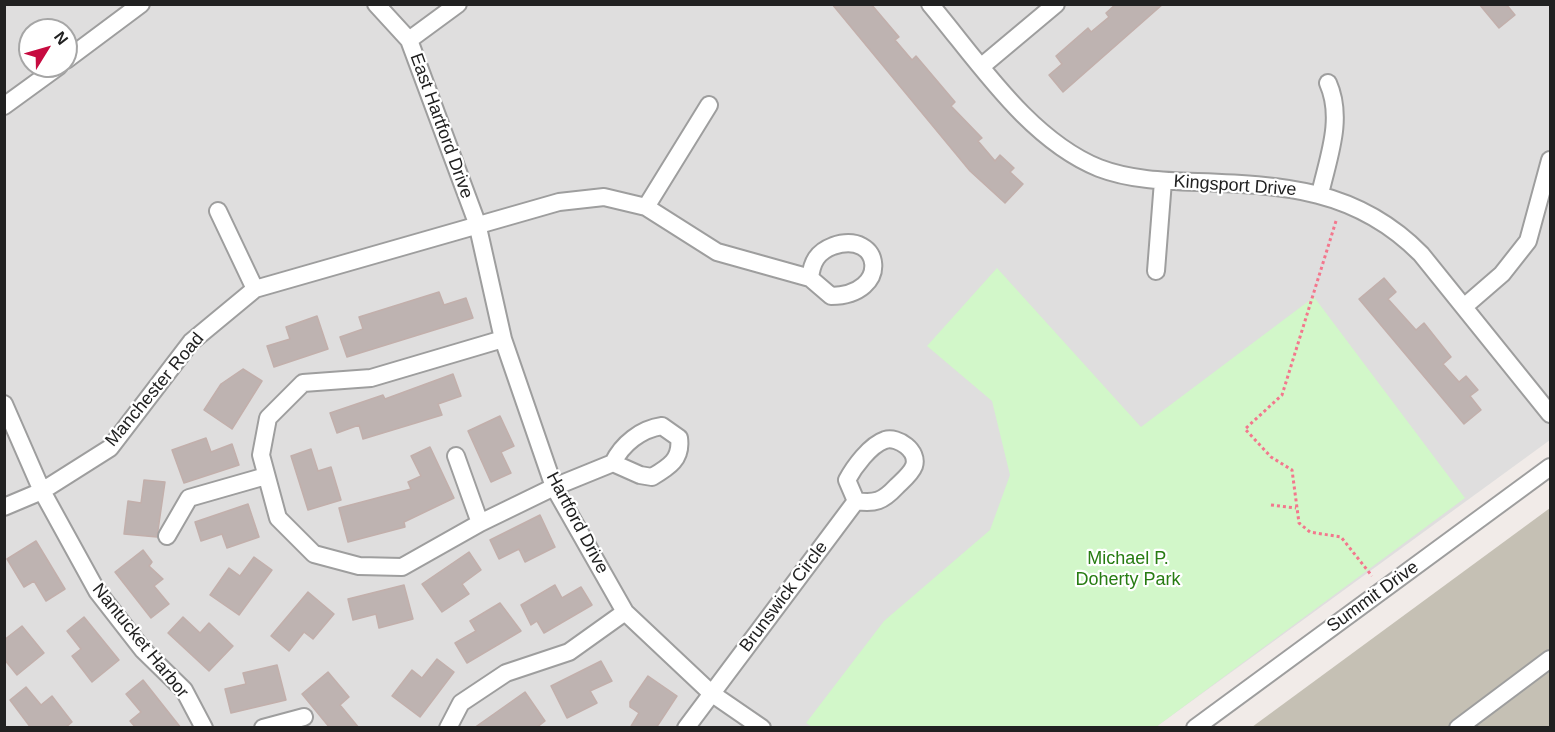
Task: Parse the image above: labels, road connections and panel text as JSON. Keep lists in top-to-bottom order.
{
  "streets": {
    "street": [
      "East Hartford Drive",
      "Kingsport Drive",
      "Manchester Road",
      "Hartford Drive",
      "Brunswick Circle",
      "Summit Drive",
      "Nantucket Harbor"
    ]
  },
  "crossings": [
    ["East Hartford Drive", "Manchester Road"],
    ["East Hartford Drive", "Hartford Drive"],
    ["Manchester Road", "Hartford Drive"],
    ["Manchester Road", "Nantucket Harbor"],
    ["Hartford Drive", "Brunswick Circle"]
  ],
  "parks": ["Michael P. Doherty Park"],
  "north": "top right"
}
